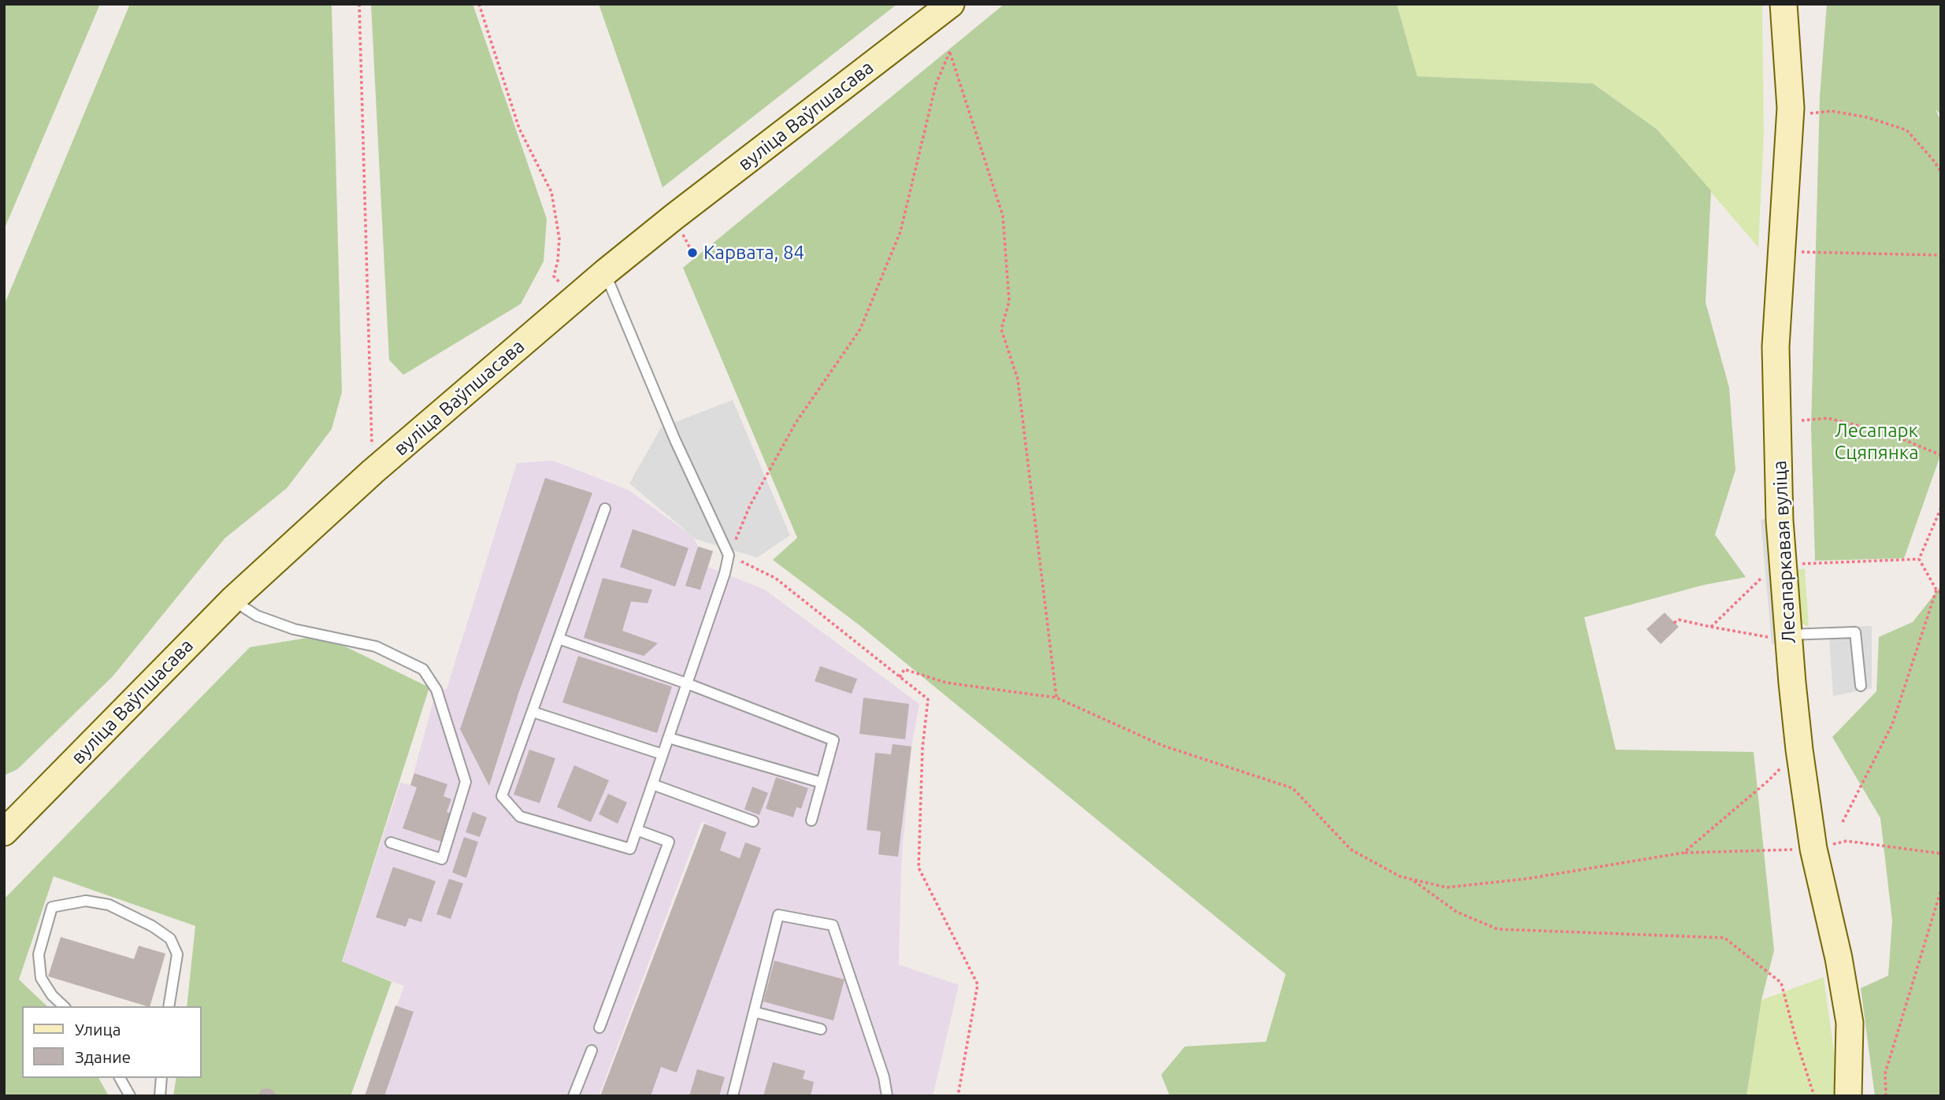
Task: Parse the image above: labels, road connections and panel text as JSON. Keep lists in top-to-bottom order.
{
  "streets": {
    "main road": ["вуліца Ваўпшасава", "Лесапаркавая вуліца"]
  },
  "parks": ["Лесапарк Сцяпянка"],
  "places": ["Карвата, 84"],
  "legend": ["Улица", "Здание"]
}
